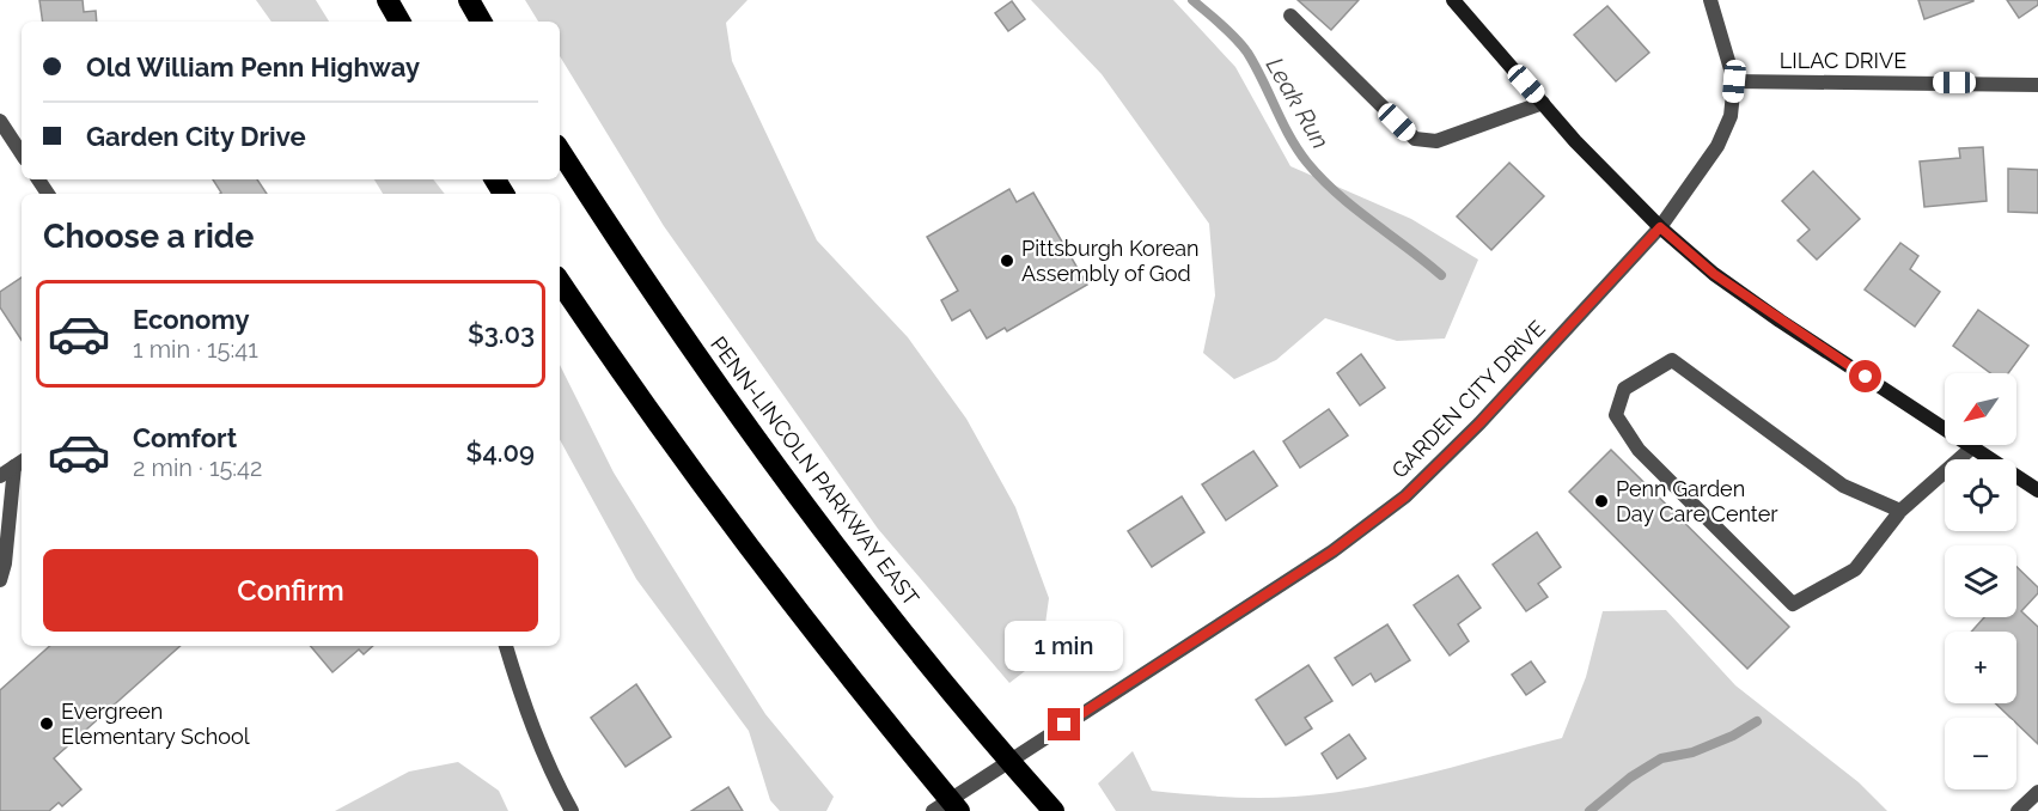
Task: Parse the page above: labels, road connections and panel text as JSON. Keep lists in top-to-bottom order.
{
  "streets": {
    "highway": ["PENN-LINCOLN PARKWAY EAST"],
    "street": ["LILAC DRIVE", "GARDEN CITY DRIVE"]
  },
  "crossings": [
    ["LILAC DRIVE", "GARDEN CITY DRIVE"]
  ],
  "water": ["Leak Run"],
  "places": ["Pittsburgh Korean Assembly of God", "Penn Garden Day Care Center", "Evergreen Elementary School"],
  "north": "bottom left",
  "page": {
    "banner": ["Old William Penn Highway", "Garden City Drive"],
    "heading": "Choose a ride",
    "list": [
      {
        "name": "Economy",
        "note": "1 min · 15:41",
        "value": "$3.03"
      },
      {
        "name": "Comfort",
        "note": "2 min · 15:42",
        "value": "$4.09"
      }
    ],
    "map_buttons": ["+", "−"],
    "buttons": "Confirm",
    "bubble": "1 min"
  }
}
